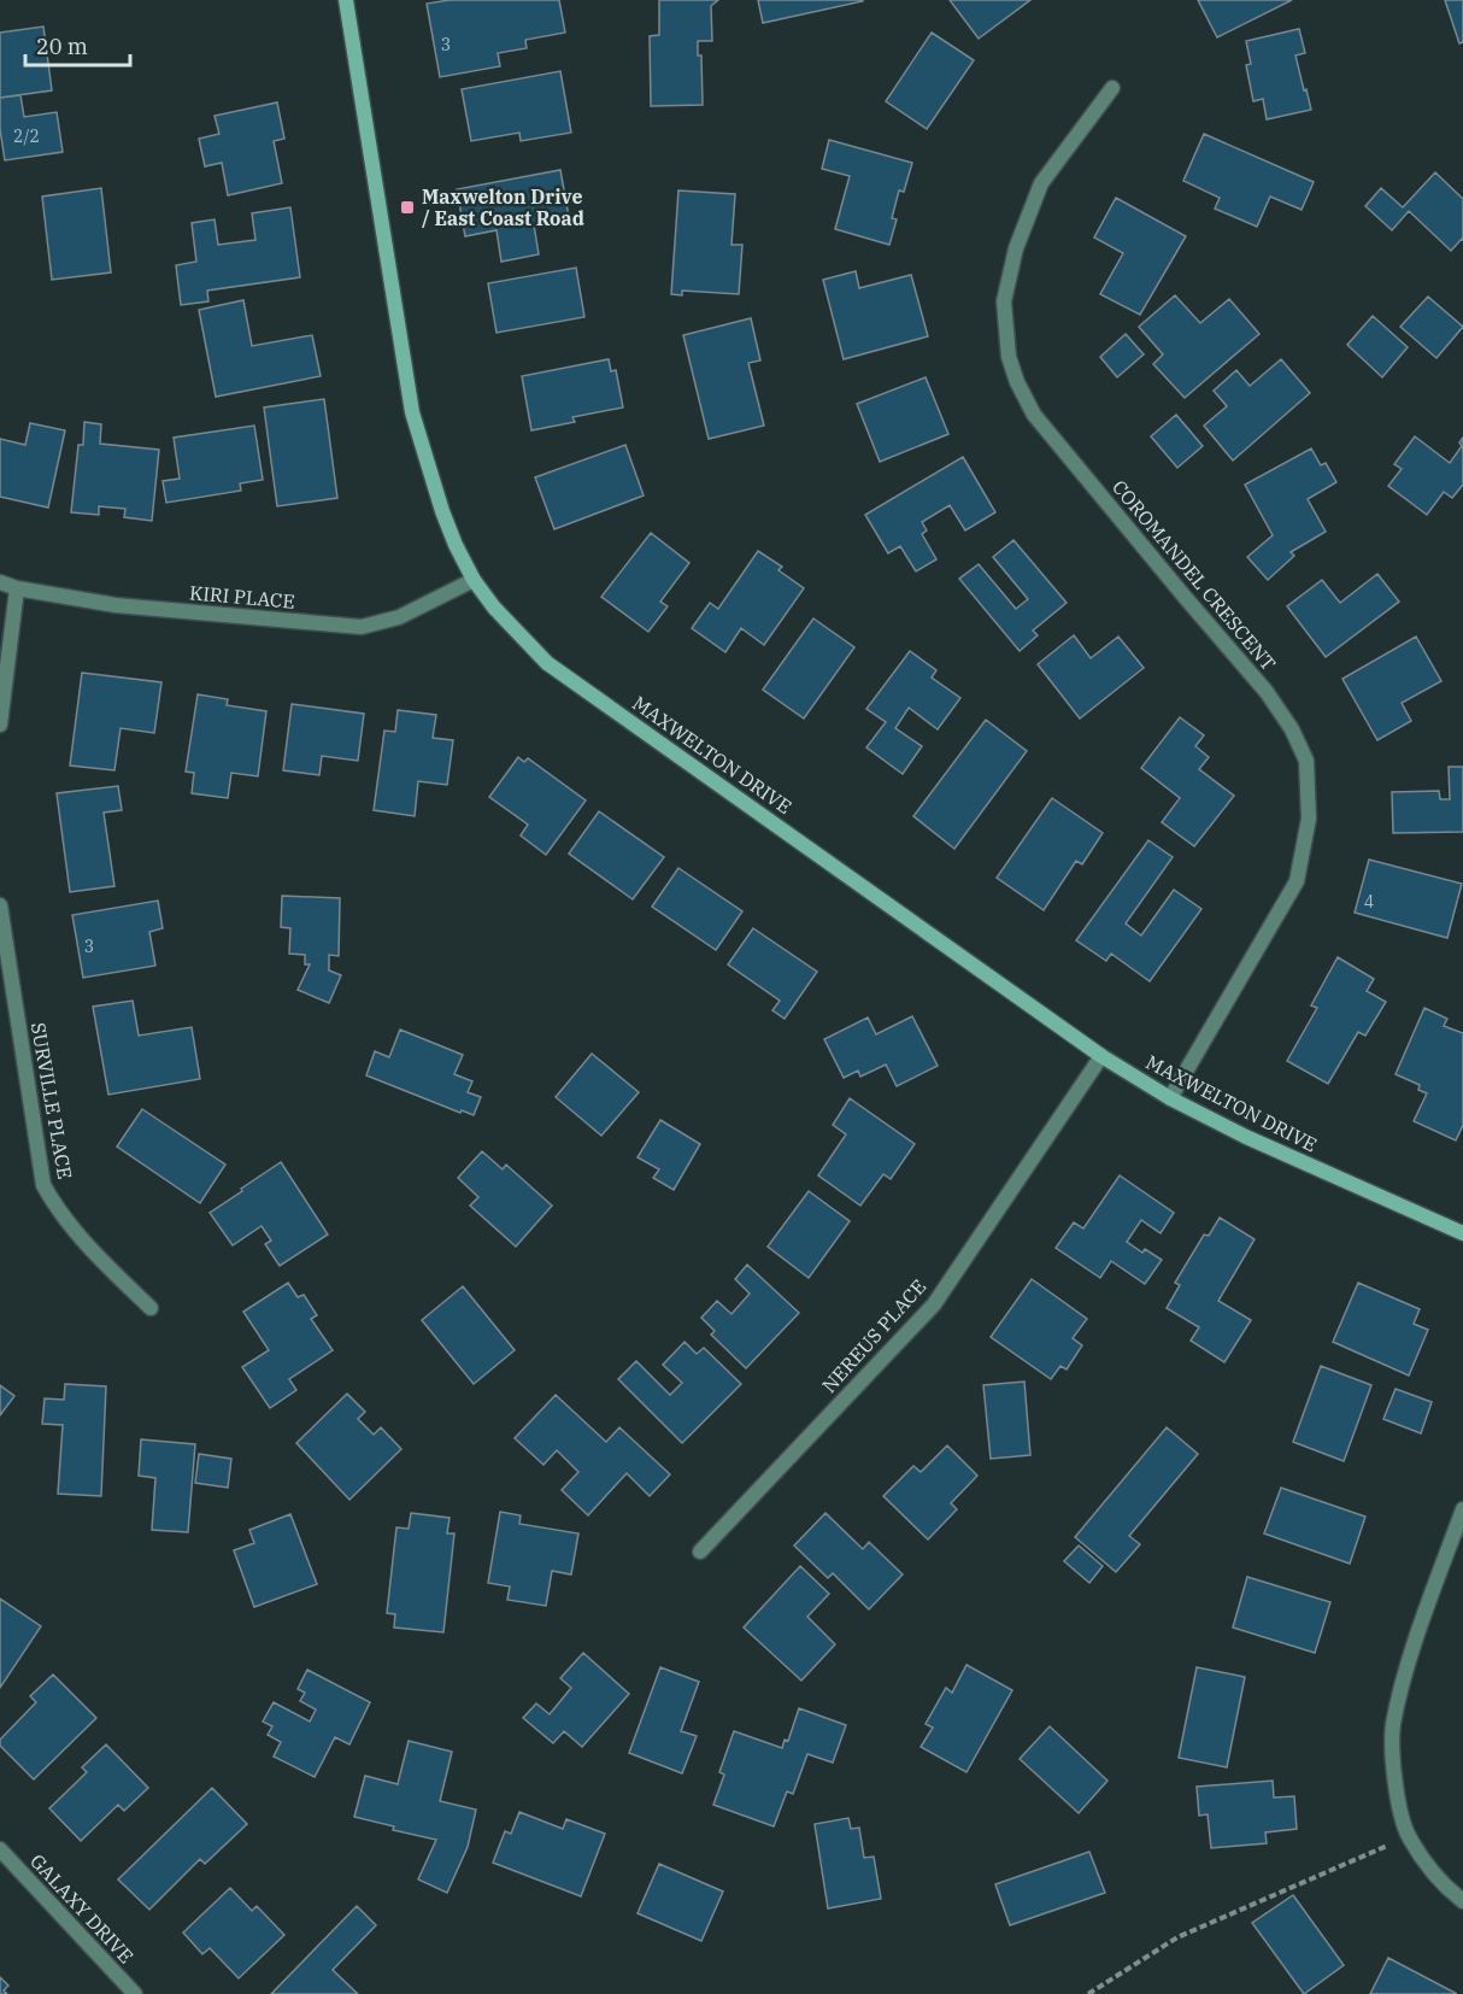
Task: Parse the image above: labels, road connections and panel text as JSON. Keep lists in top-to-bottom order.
{
  "streets": {
    "street": [
      "COROMANDEL CRESCENT",
      "KIRI PLACE",
      "MAXWELTON DRIVE",
      "SURVILLE PLACE",
      "NEREUS PLACE",
      "GALAXY DRIVE"
    ]
  },
  "crossings": [
    ["COROMANDEL CRESCENT", "MAXWELTON DRIVE"],
    ["KIRI PLACE", "MAXWELTON DRIVE"],
    ["MAXWELTON DRIVE", "NEREUS PLACE"]
  ],
  "places": {
    "transit": ["Maxwelton Drive / East Coast Road"]
  },
  "house_numbers": [
    "3",
    "2/2",
    "4",
    "3"
  ],
  "scale_bar": "20 m"
}
